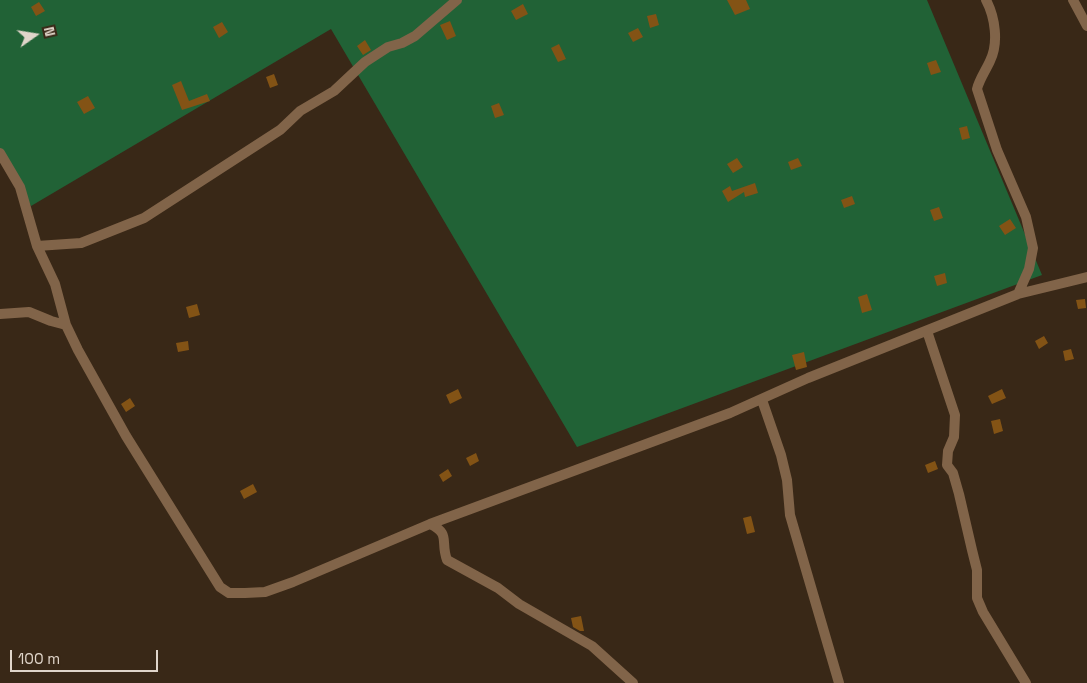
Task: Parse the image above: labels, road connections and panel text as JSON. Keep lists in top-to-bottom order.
{
  "scale_bar": "100 m",
  "north": "right"
}
